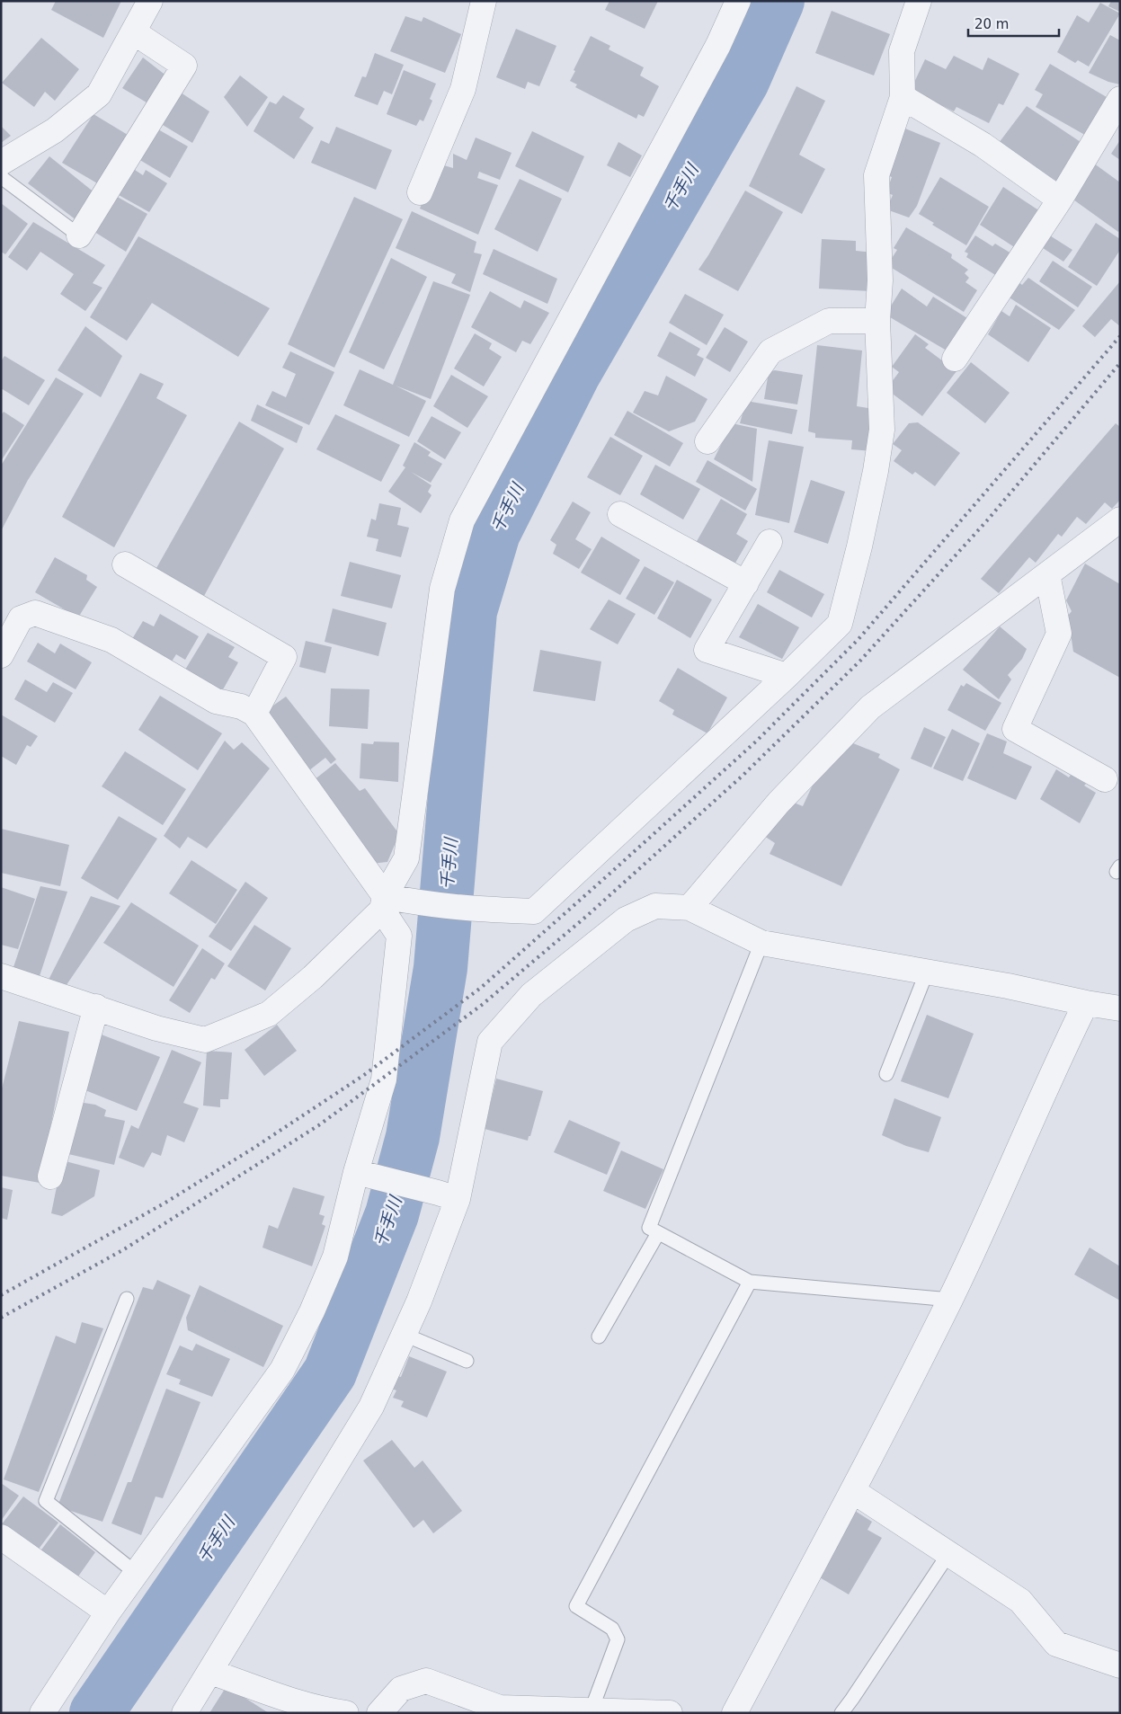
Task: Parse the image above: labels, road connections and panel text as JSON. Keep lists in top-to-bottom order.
{
  "water": ["千手川"],
  "scale_bar": "20 m"
}
